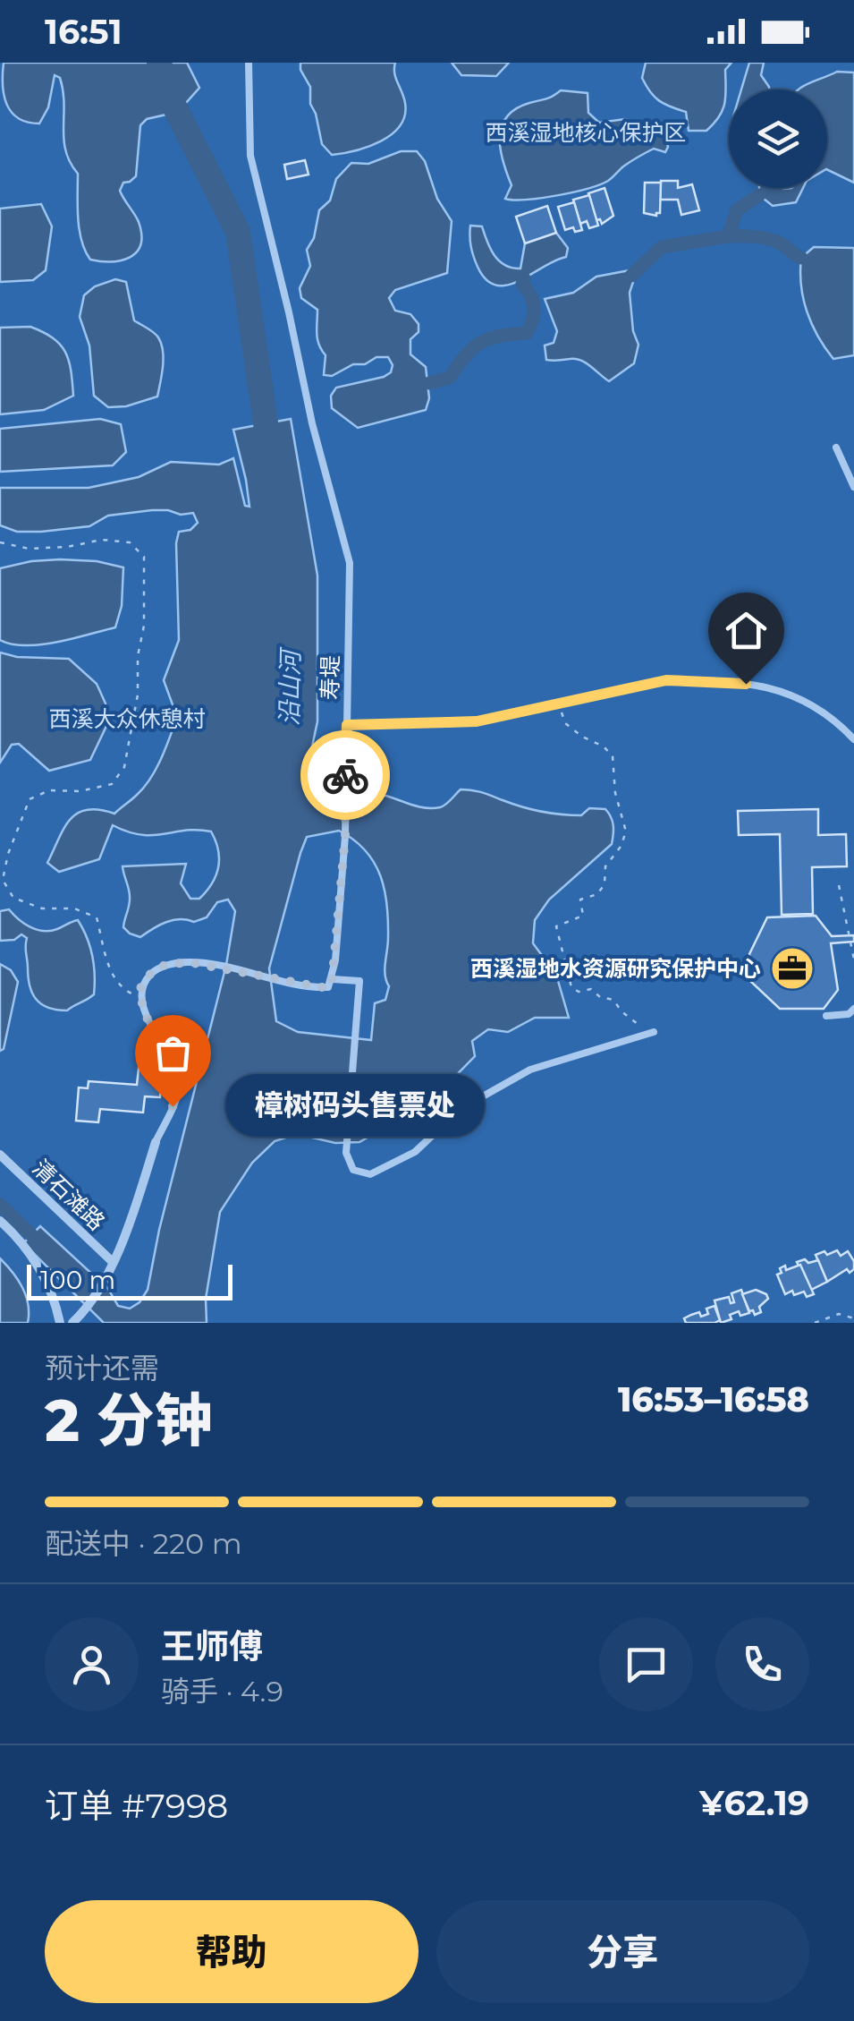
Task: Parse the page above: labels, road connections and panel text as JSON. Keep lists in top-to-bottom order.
{
  "streets": {
    "street": ["清石滩路"],
    "lane": ["寿堤"]
  },
  "water": ["沿山河"],
  "parks": ["西溪湿地核心保护区", "西溪大众休憩村"],
  "places": {
    "office": ["西溪湿地水资源研究保护中心"],
    "other": ["樟树码头售票处"]
  },
  "scale_bar": "100 m",
  "page": {
    "status": "16:51",
    "bubble": "樟树码头售票处",
    "scale": "100 m",
    "heading": ["2 分钟", "预计还需", "16:53–16:58"],
    "panel": [
      "王师傅",
      "骑手 · 4.9",
      "订单 #7998",
      "¥62.19"
    ],
    "bar": "配送中 · 220 m",
    "buttons": ["帮助", "分享"]
  }
}
